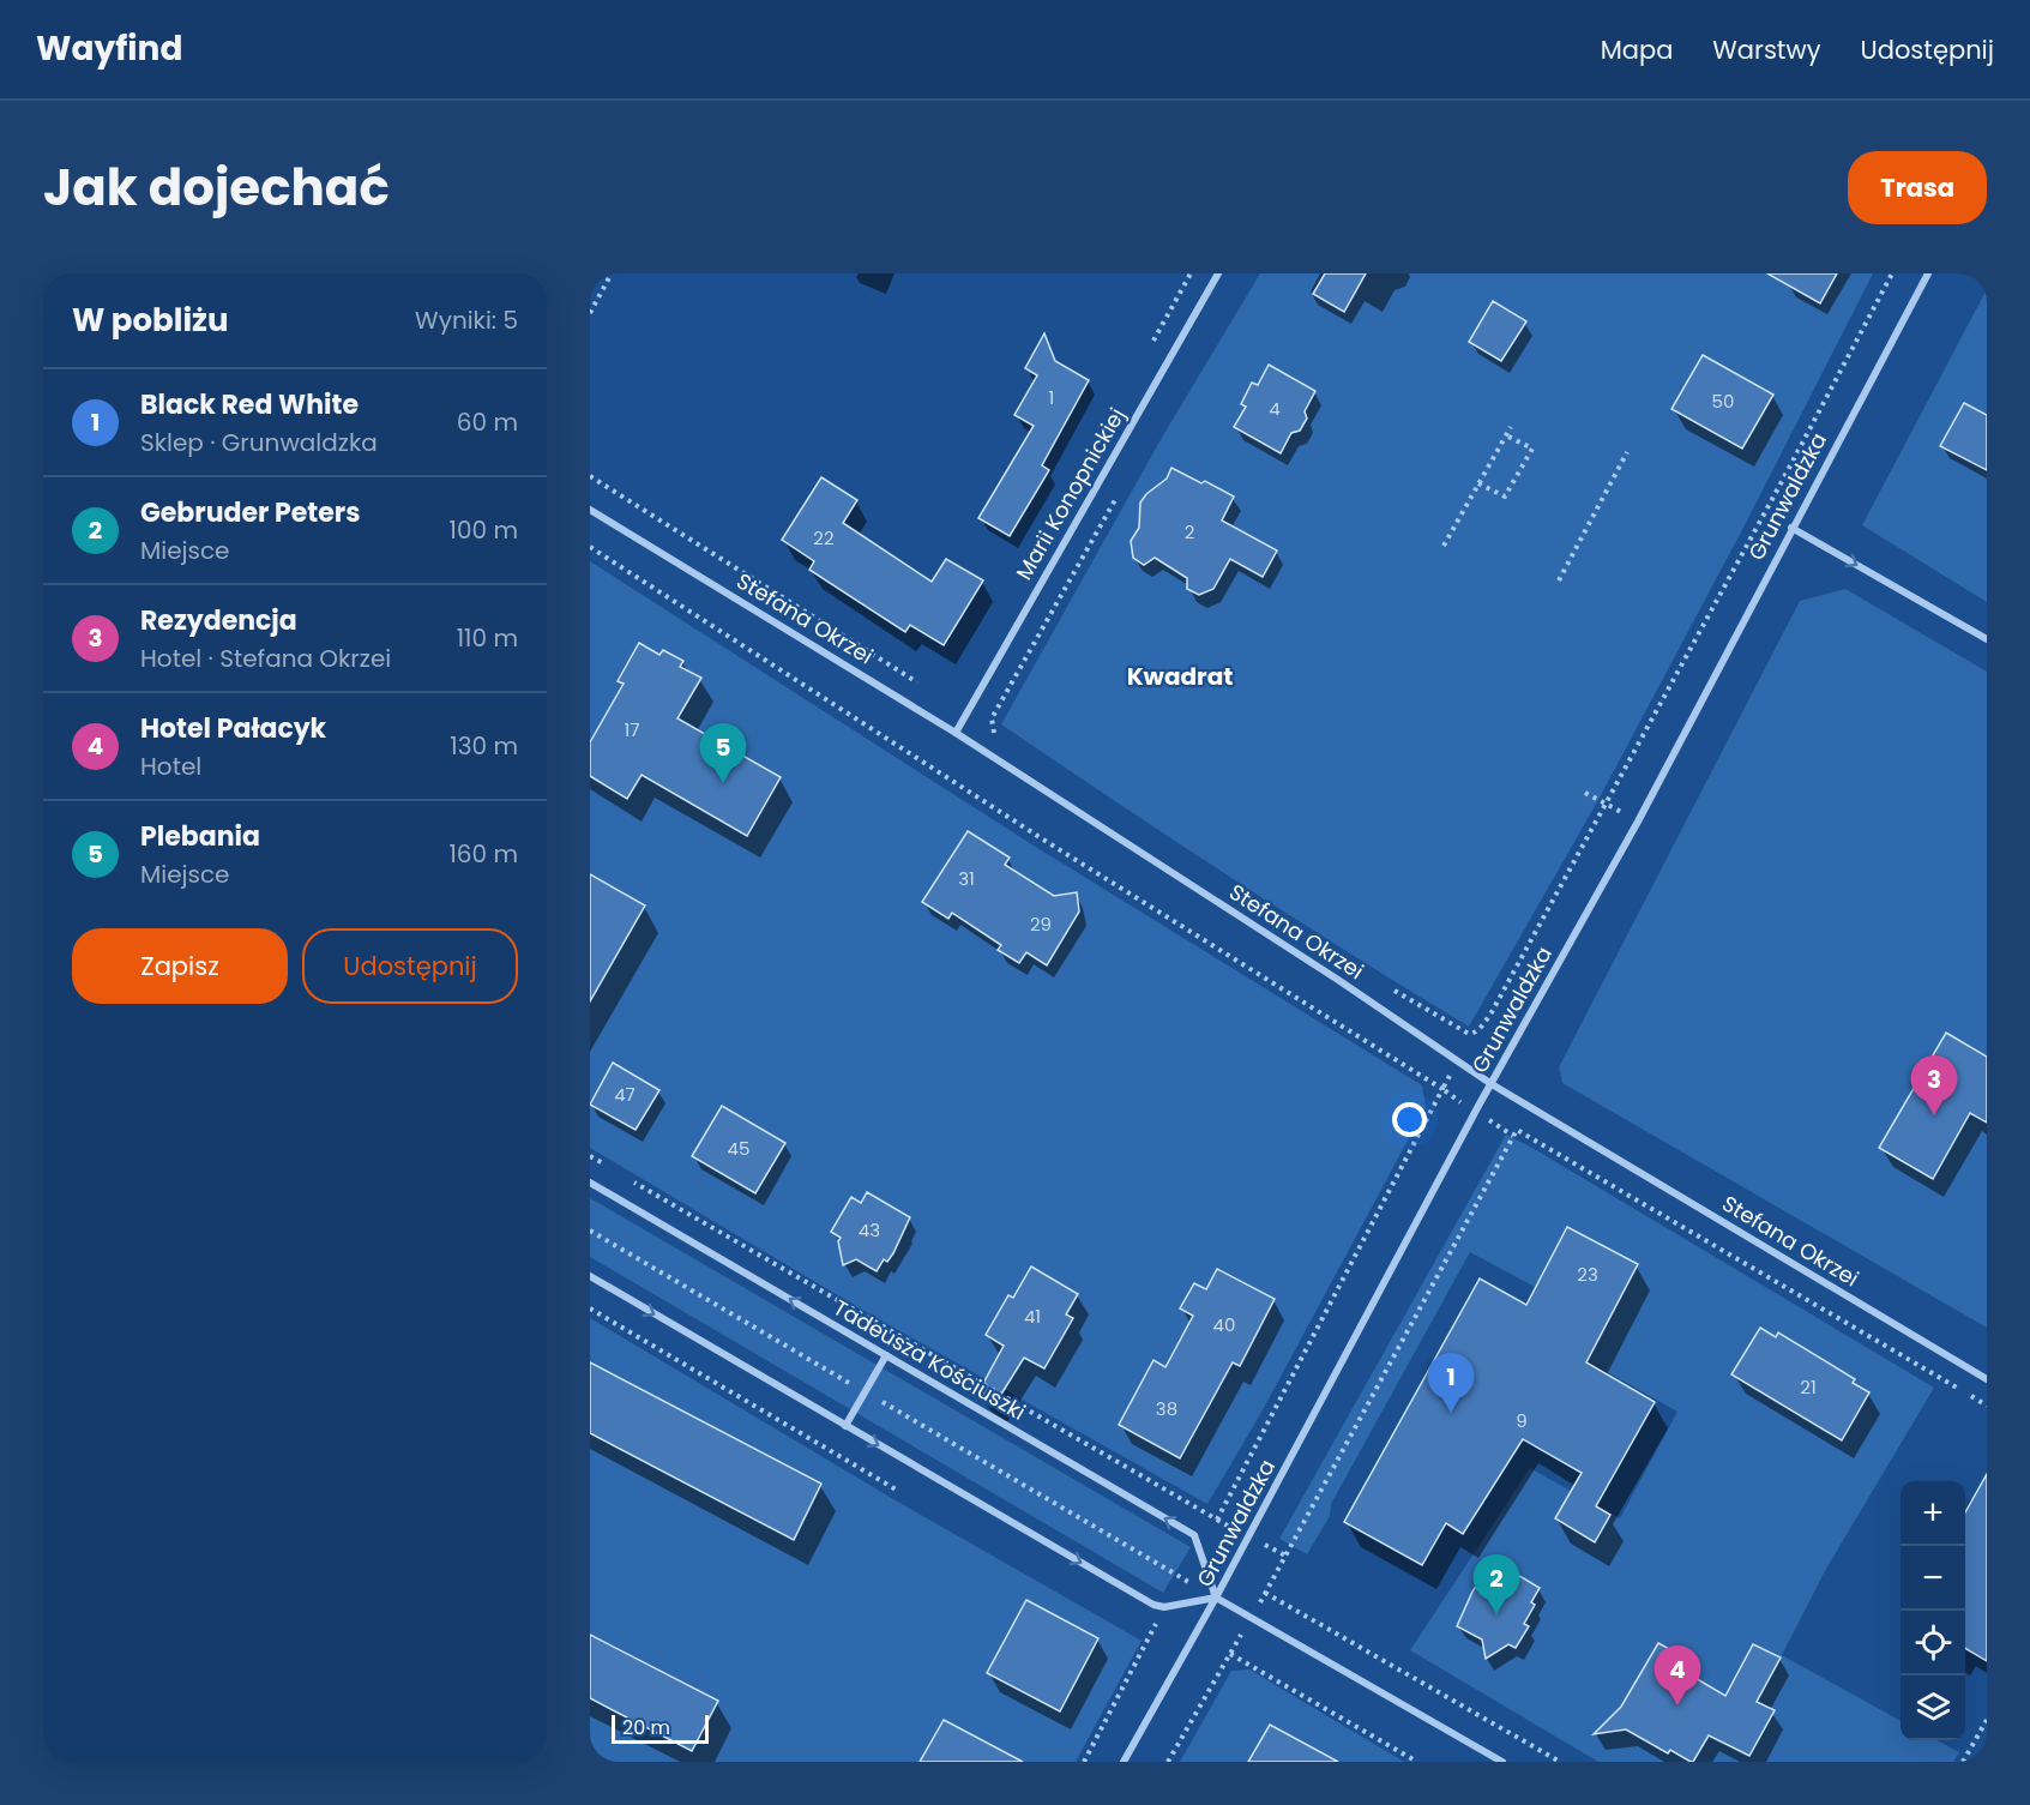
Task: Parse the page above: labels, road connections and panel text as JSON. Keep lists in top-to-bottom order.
{
  "streets": {
    "street": [
      "Marii Konopnickiej",
      "Grunwaldzka",
      "Stefana Okrzei",
      "Tadeusza Kościuszki"
    ]
  },
  "crossings": [
    ["Marii Konopnickiej", "Stefana Okrzei"],
    ["Grunwaldzka", "Stefana Okrzei"],
    ["Grunwaldzka", "Tadeusza Kościuszki"]
  ],
  "one_way": ["Tadeusza Kościuszki"],
  "districts": ["Kwadrat"],
  "house_numbers": [
    "1",
    "50",
    "4",
    "2",
    "22",
    "17",
    "31",
    "29",
    "47",
    "45",
    "43",
    "23",
    "41",
    "40",
    "21",
    "38",
    "9"
  ],
  "scale_bar": "20 m",
  "page": {
    "header": "Wayfind",
    "nav": ["Mapa", "Warstwy", "Udostępnij"],
    "title": "Jak dojechać",
    "buttons": [
      "Trasa",
      ["Zapisz", "Udostępnij"]
    ],
    "heading": ["W pobliżu", "Wyniki: 5"],
    "list": [
      {
        "mark": "1",
        "name": "Black Red White",
        "note": "Sklep · Grunwaldzka",
        "value": "60 m"
      },
      {
        "mark": "2",
        "name": "Gebruder Peters",
        "note": "Miejsce",
        "value": "100 m"
      },
      {
        "mark": "3",
        "name": "Rezydencja",
        "note": "Hotel · Stefana Okrzei",
        "value": "110 m"
      },
      {
        "mark": "4",
        "name": "Hotel Pałacyk",
        "note": "Hotel",
        "value": "130 m"
      },
      {
        "mark": "5",
        "name": "Plebania",
        "note": "Miejsce",
        "value": "160 m"
      }
    ],
    "pins": [
      "5",
      "3",
      "1",
      "2",
      "4"
    ],
    "map_buttons": ["+", "−"],
    "scale": "20 m"
  }
}
